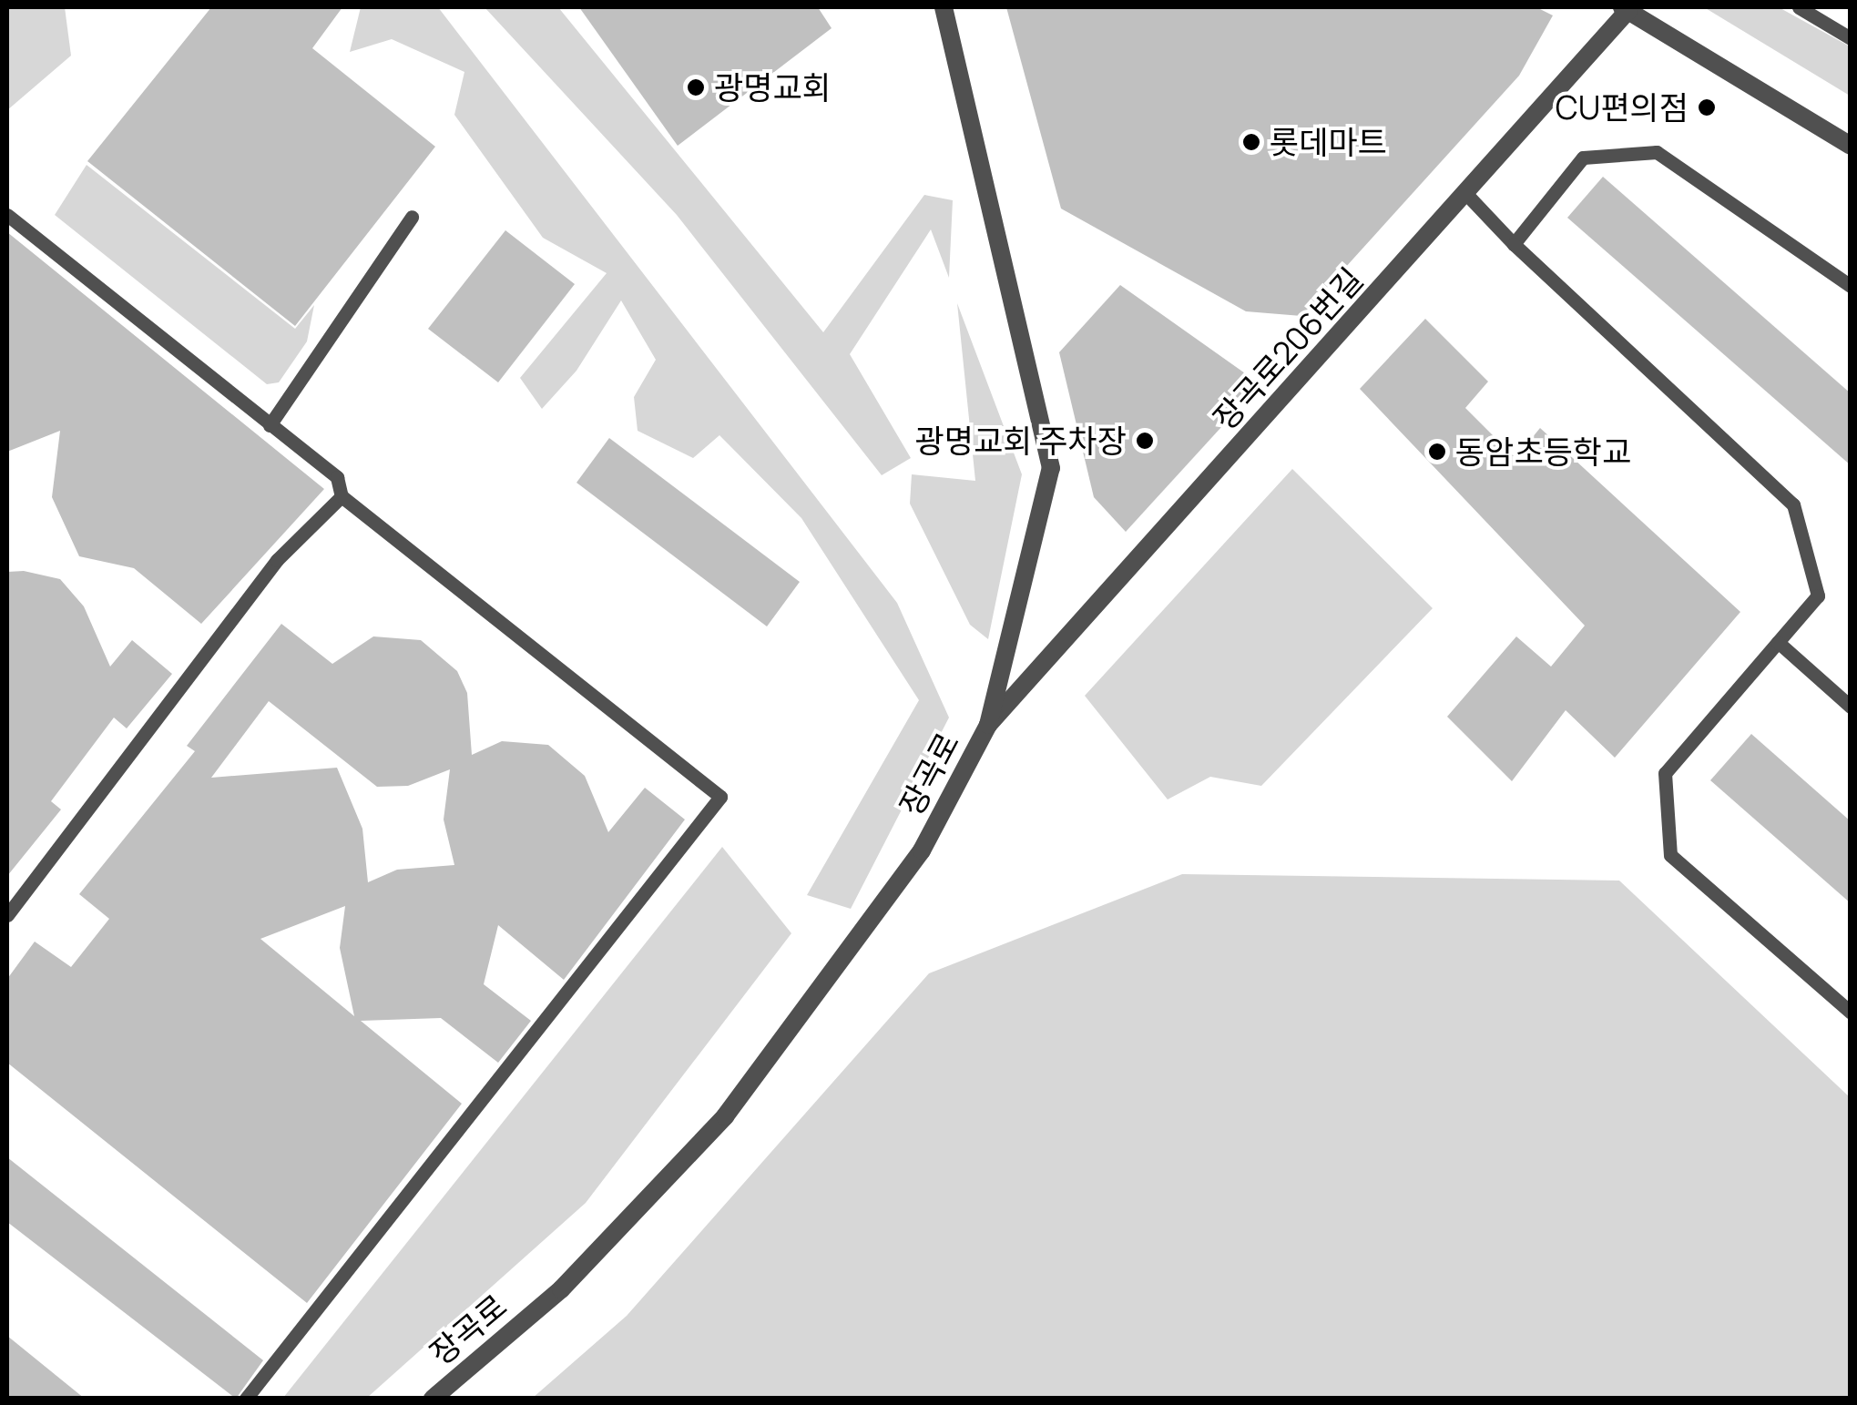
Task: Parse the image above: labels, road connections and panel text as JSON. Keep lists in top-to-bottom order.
{
  "streets": {
    "street": ["장곡로206번길", "장곡로"]
  },
  "crossings": [
    ["장곡로206번길", "장곡로"]
  ],
  "places": [
    "광명교회",
    "CU편의점",
    "롯데마트",
    "광명교회 주차장",
    "동암초등학교"
  ]
}
